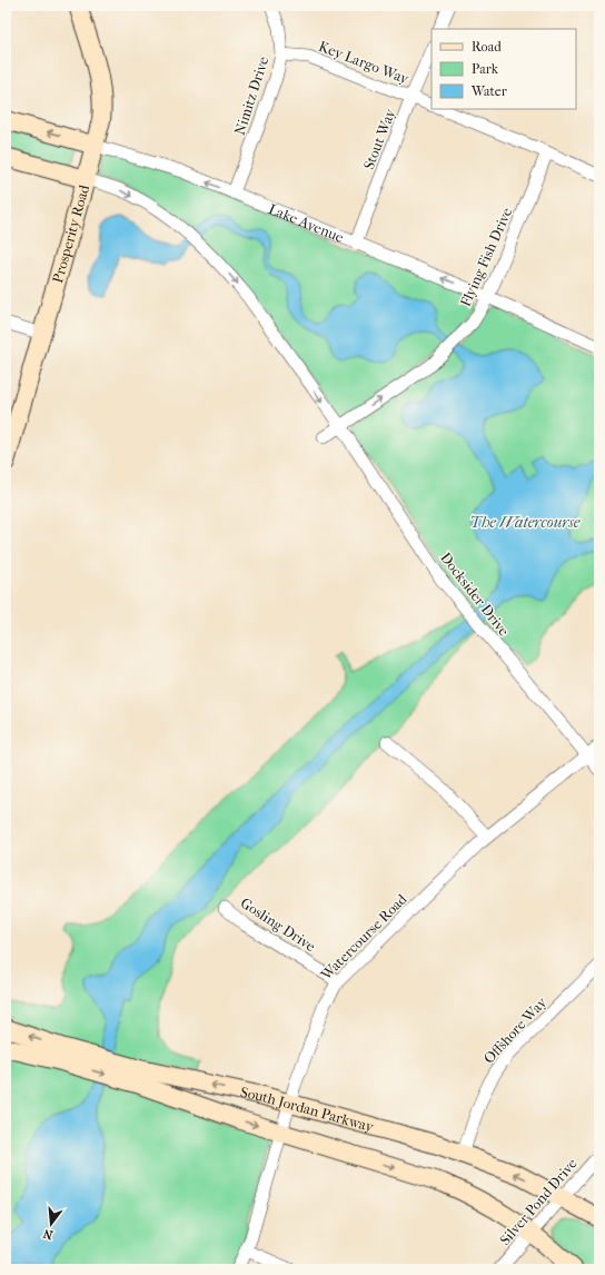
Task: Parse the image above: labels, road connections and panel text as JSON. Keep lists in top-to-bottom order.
{
  "streets": {
    "street": [
      "Key Largo Way",
      "Nimitz Drive",
      "Stout Way",
      "Lake Avenue",
      "Prosperity Road",
      "Flying Fish Drive",
      "Docksider Drive",
      "Gosling Drive",
      "Watercourse Road",
      "Offshore Way",
      "South Jordan Parkway",
      "Silver Pond Drive"
    ]
  },
  "crossings": [
    ["Key Largo Way", "Nimitz Drive"],
    ["Key Largo Way", "Stout Way"],
    ["Nimitz Drive", "Lake Avenue"],
    ["Stout Way", "Lake Avenue"],
    ["Lake Avenue", "Prosperity Road"],
    ["Lake Avenue", "Flying Fish Drive"],
    ["Flying Fish Drive", "Docksider Drive"],
    ["Docksider Drive", "Watercourse Road"],
    ["Gosling Drive", "Watercourse Road"],
    ["Watercourse Road", "South Jordan Parkway"],
    ["Offshore Way", "South Jordan Parkway"],
    ["South Jordan Parkway", "Silver Pond Drive"]
  ],
  "one_way": ["Lake Avenue", "Flying Fish Drive"],
  "water": ["The Watercourse"],
  "legend": ["Road", "Park", "Water"],
  "north": "bottom"
}
